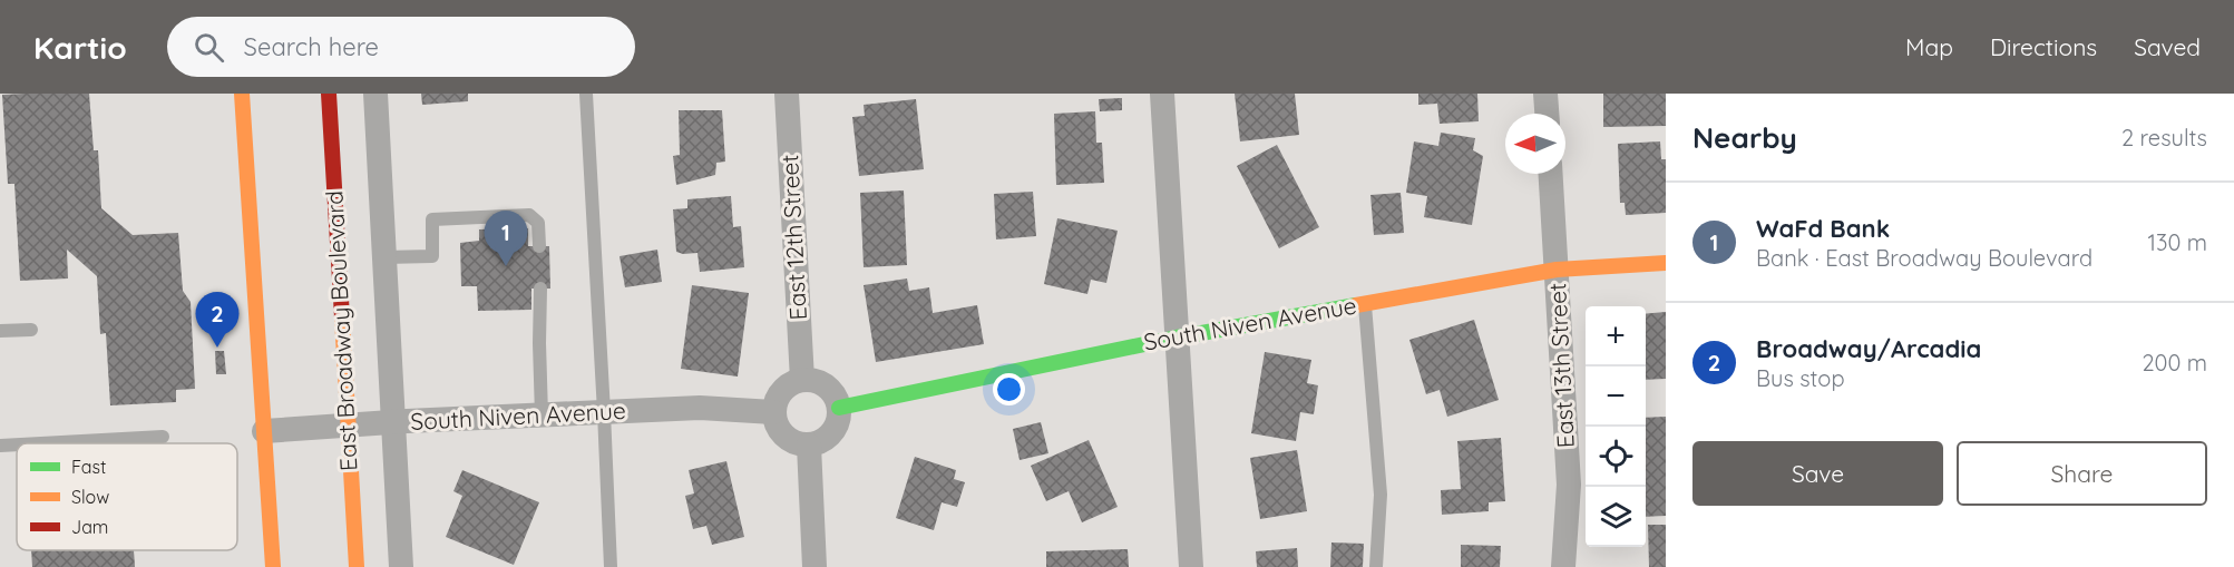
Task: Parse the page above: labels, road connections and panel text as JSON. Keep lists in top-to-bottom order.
{
  "streets": {
    "main road": ["South Niven Avenue", "East Broadway Boulevard"],
    "street": ["East 12th Street", "East 13th Street"]
  },
  "crossings": [
    ["East 12th Street", "South Niven Avenue"],
    ["South Niven Avenue", "East Broadway Boulevard"],
    ["South Niven Avenue", "East 13th Street"]
  ],
  "legend": ["Fast", "Slow", "Jam"],
  "north": "left",
  "page": {
    "header": "Kartio",
    "search": "Search here",
    "nav": ["Map", "Directions", "Saved"],
    "heading": ["Nearby", "2 results"],
    "list": [
      {
        "mark": "1",
        "name": "WaFd Bank",
        "note": "Bank · East Broadway Boulevard",
        "value": "130 m"
      },
      {
        "mark": "2",
        "name": "Broadway/Arcadia",
        "note": "Bus stop",
        "value": "200 m"
      }
    ],
    "pins": ["1", "2"],
    "map_buttons": ["+", "−"],
    "buttons": ["Save", "Share"]
  }
}
